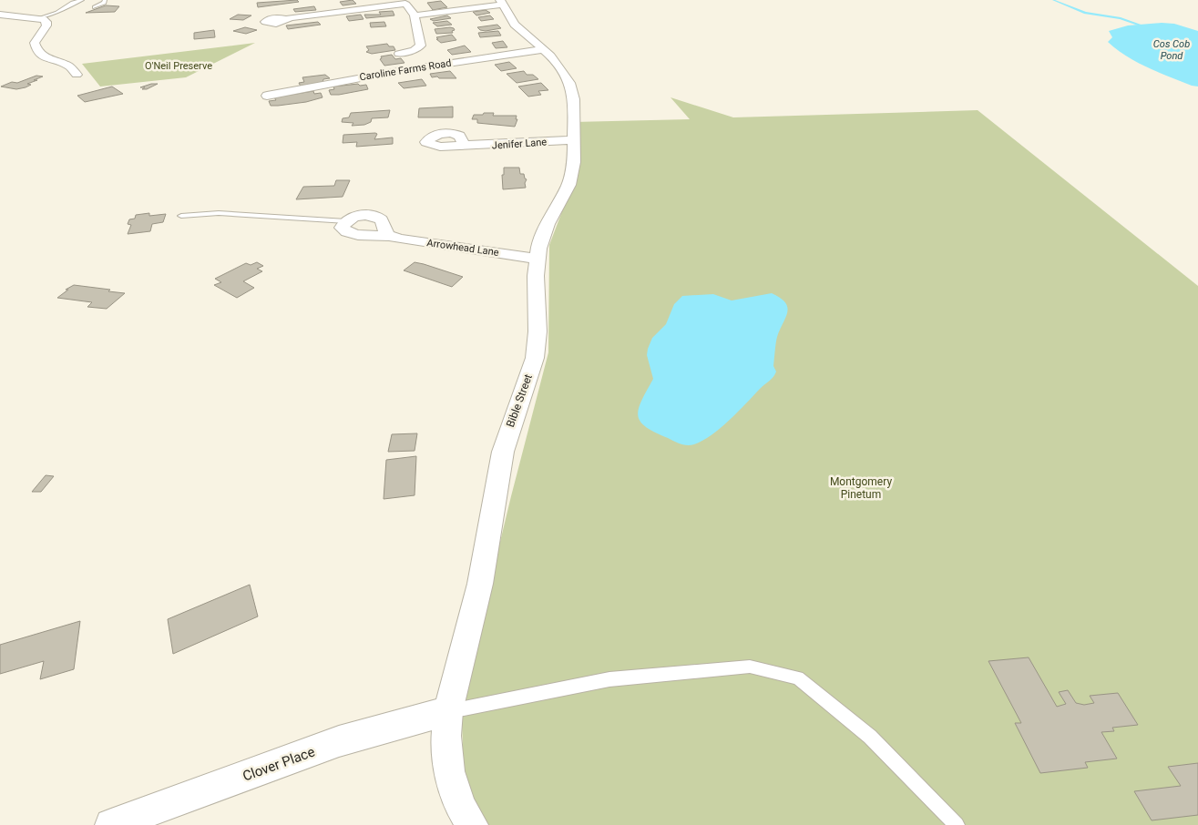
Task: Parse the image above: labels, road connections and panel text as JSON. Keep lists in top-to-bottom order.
{
  "streets": {
    "street": [
      "Caroline Farms Road",
      "Jenifer Lane",
      "Arrowhead Lane",
      "Bible Street",
      "Clover Place"
    ]
  },
  "crossings": [
    ["Caroline Farms Road", "Bible Street"],
    ["Jenifer Lane", "Bible Street"],
    ["Arrowhead Lane", "Bible Street"],
    ["Bible Street", "Clover Place"]
  ],
  "water": ["Cos Cob Pond"],
  "parks": ["O'Neil Preserve", "Montgomery Pinetum"]
}
